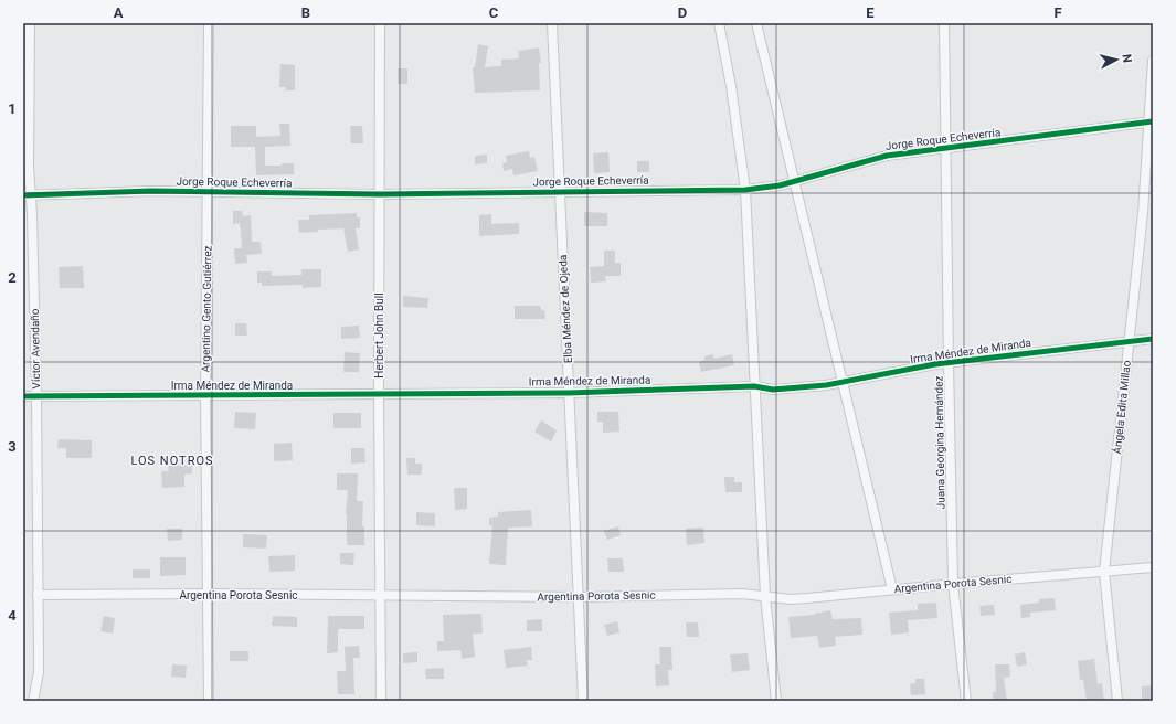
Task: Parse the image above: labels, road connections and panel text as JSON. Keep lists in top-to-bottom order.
{
  "streets": {
    "street": [
      "Jorge Roque Echeverría",
      "Argentino Gento Gutiérrez",
      "Elba Méndez de Ojeda",
      "Herbert John Bull",
      "Víctor Avendaño",
      "Irma Méndez de Miranda",
      "Ángela Edita Millao",
      "Juana Georgina Hernández",
      "Argentina Porota Sesnic"
    ]
  },
  "crossings": [
    ["Jorge Roque Echeverría", "Argentino Gento Gutiérrez"],
    ["Jorge Roque Echeverría", "Elba Méndez de Ojeda"],
    ["Jorge Roque Echeverría", "Herbert John Bull"],
    ["Jorge Roque Echeverría", "Víctor Avendaño"],
    ["Jorge Roque Echeverría", "Ángela Edita Millao"],
    ["Jorge Roque Echeverría", "Juana Georgina Hernández"],
    ["Argentino Gento Gutiérrez", "Irma Méndez de Miranda"],
    ["Argentino Gento Gutiérrez", "Argentina Porota Sesnic"],
    ["Elba Méndez de Ojeda", "Irma Méndez de Miranda"],
    ["Elba Méndez de Ojeda", "Argentina Porota Sesnic"],
    ["Herbert John Bull", "Irma Méndez de Miranda"],
    ["Herbert John Bull", "Argentina Porota Sesnic"],
    ["Víctor Avendaño", "Irma Méndez de Miranda"],
    ["Víctor Avendaño", "Argentina Porota Sesnic"],
    ["Irma Méndez de Miranda", "Ángela Edita Millao"],
    ["Irma Méndez de Miranda", "Juana Georgina Hernández"],
    ["Ángela Edita Millao", "Argentina Porota Sesnic"],
    ["Juana Georgina Hernández", "Argentina Porota Sesnic"]
  ],
  "districts": ["LOS NOTROS"],
  "north": "right",
  "grid": {
    "columns": [
      "A",
      "B",
      "C",
      "D",
      "E",
      "F"
    ],
    "rows": [
      "1",
      "2",
      "3",
      "4"
    ]
  }
}
